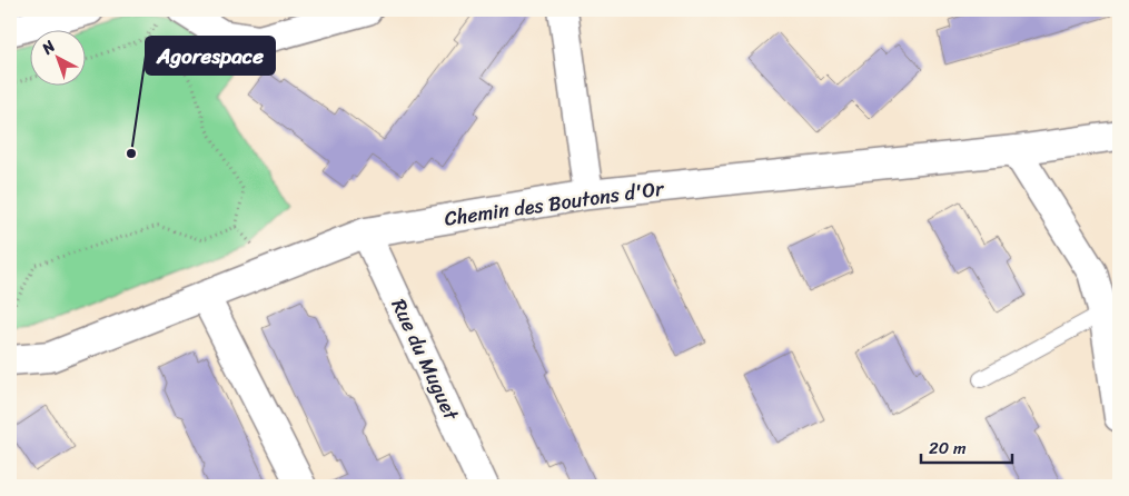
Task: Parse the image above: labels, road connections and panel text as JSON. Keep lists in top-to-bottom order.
{
  "streets": {
    "street": ["Chemin des Boutons d'Or", "Rue du Muguet"]
  },
  "crossings": [
    ["Chemin des Boutons d'Or", "Rue du Muguet"]
  ],
  "places": ["Agorespace"],
  "scale_bar": "20 m",
  "north": "top left"
}
